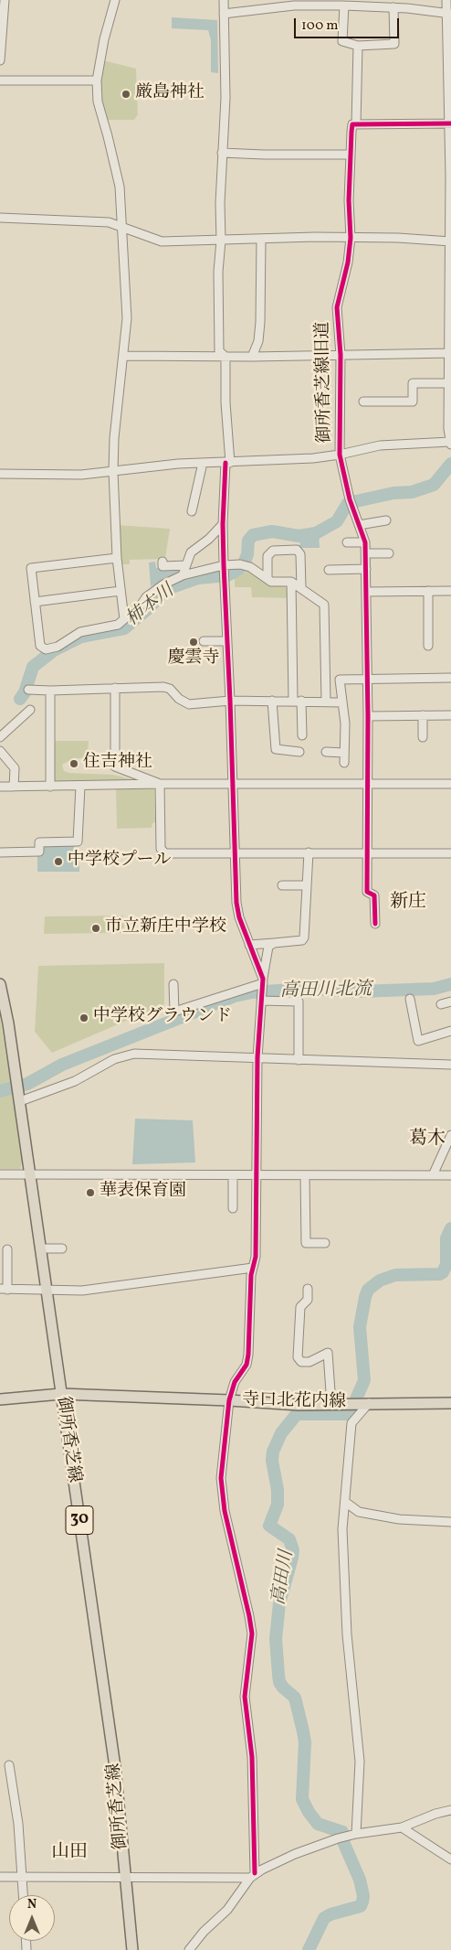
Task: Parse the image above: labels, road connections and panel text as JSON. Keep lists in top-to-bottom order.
{
  "streets": {
    "main road": ["寺口北花内線", "御所香芝線", "30"],
    "street": ["御所香芝線旧道"]
  },
  "crossings": [
    ["寺口北花内線", "御所香芝線"]
  ],
  "districts": ["新庄", "葛木", "山田"],
  "water": ["柿本川", "高田川北流", "高田川"],
  "places": [
    "厳島神社",
    "慶雲寺",
    "住吉神社",
    "中学校プール",
    "市立新庄中学校",
    "中学校グラウンド",
    "華表保育園"
  ],
  "scale_bar": "100 m",
  "north": "top"
}
